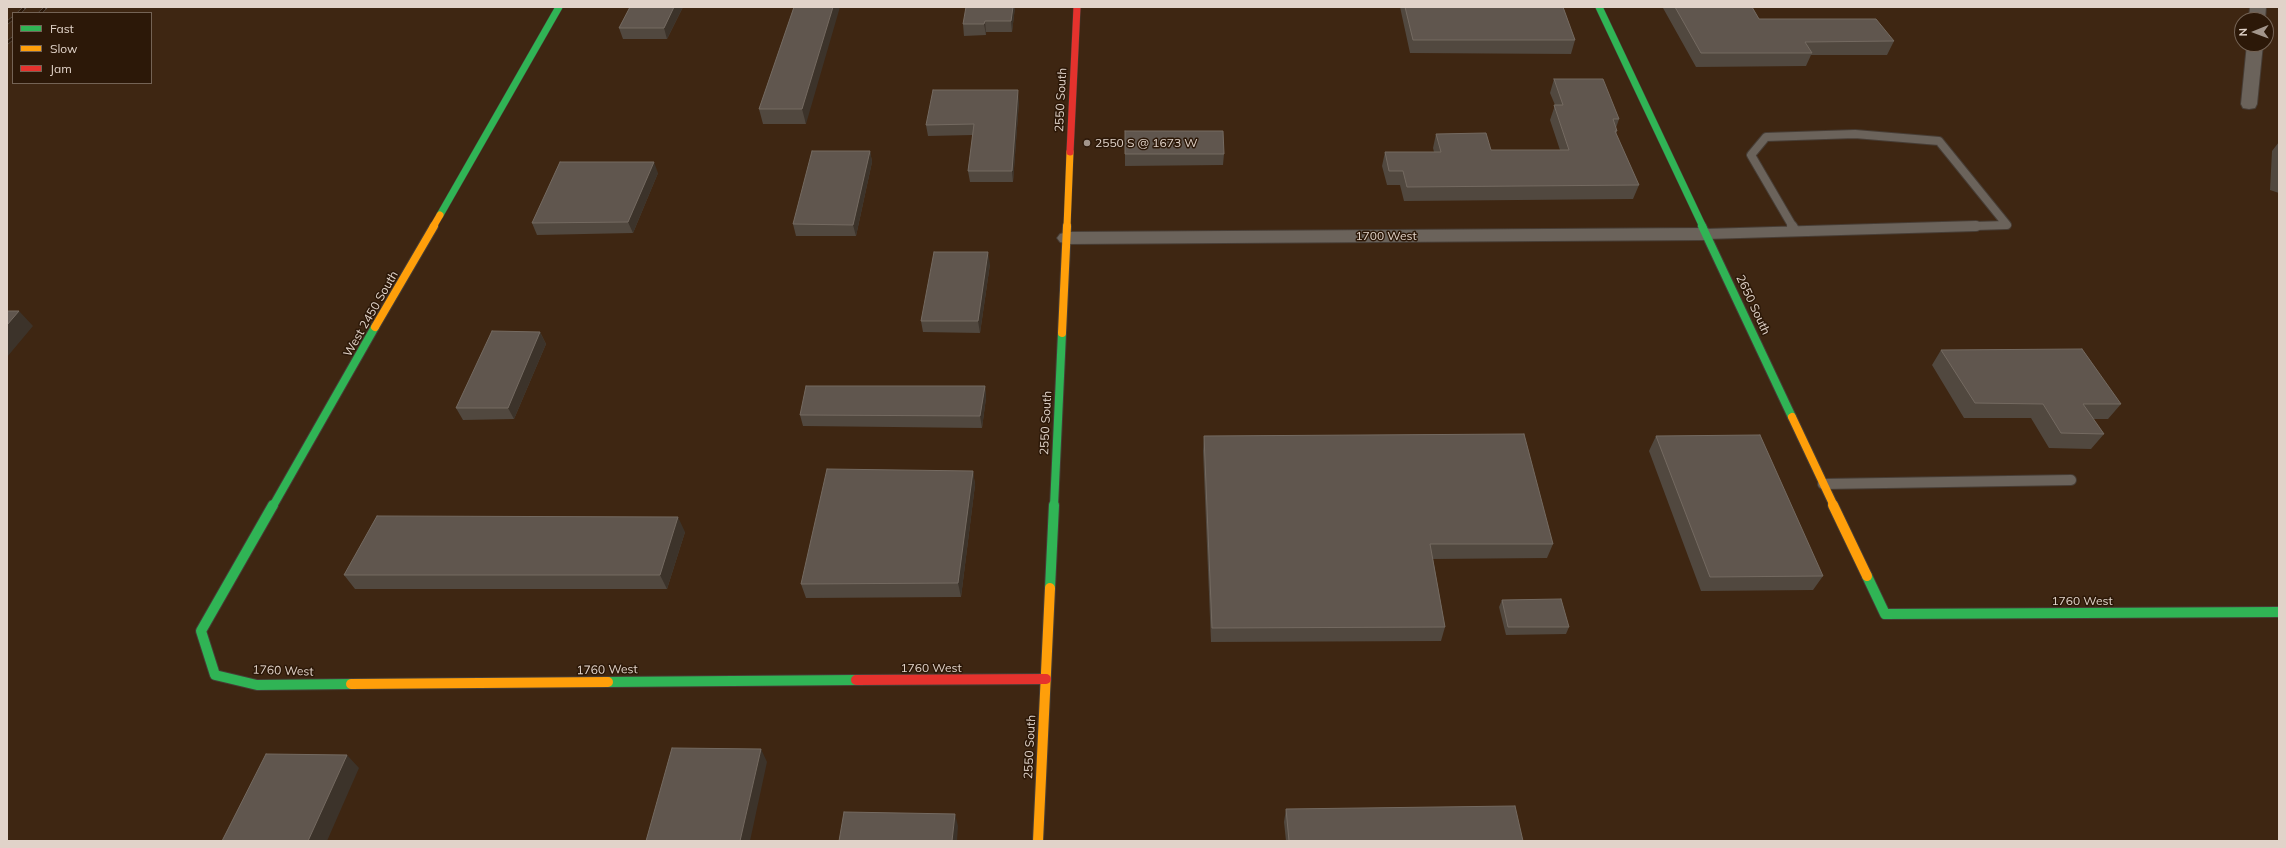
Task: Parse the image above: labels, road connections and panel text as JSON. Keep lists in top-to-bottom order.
{
  "streets": {
    "street": [
      "2550 South",
      "1700 West",
      "2650 South",
      "West 2450 South",
      "1760 West"
    ]
  },
  "crossings": [
    ["2550 South", "1700 West"],
    ["2550 South", "1760 West"],
    ["1700 West", "2650 South"],
    ["2650 South", "1760 West"],
    ["West 2450 South", "1760 West"]
  ],
  "places": ["2550 S @ 1673 W"],
  "legend": ["Fast", "Slow", "Jam"],
  "north": "left"
}
